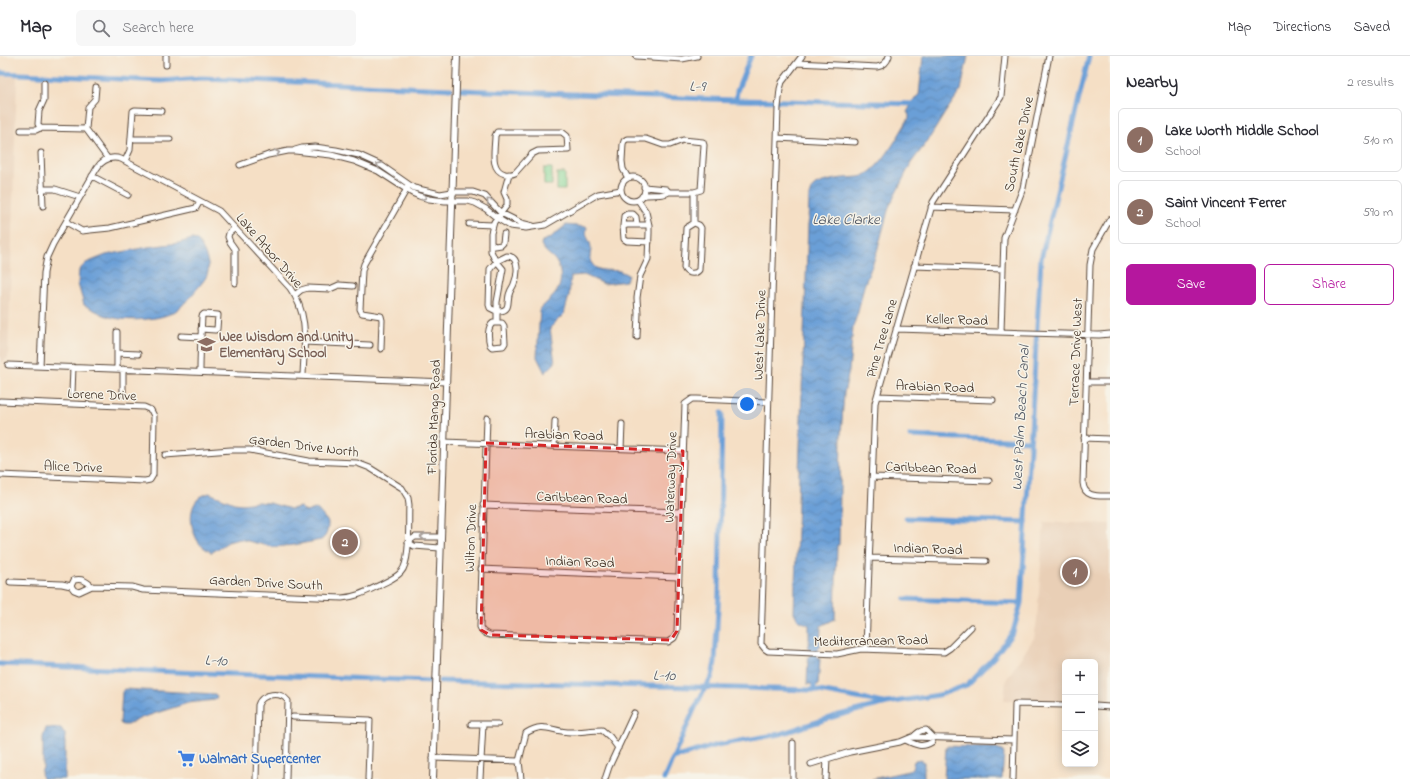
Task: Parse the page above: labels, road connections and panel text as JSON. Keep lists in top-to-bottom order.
{
  "streets": {
    "street": [
      "South Lake Drive",
      "Lake Arbor Drive",
      "Keller Road",
      "West Lake Drive",
      "Pine Tree Lane",
      "Terrace Drive West",
      "Arabian Road",
      "Lorene Drive",
      "Florida Mango Road",
      "Garden Drive North",
      "Alice Drive",
      "Caribbean Road",
      "Waterway Drive",
      "Wilton Drive",
      "Indian Road",
      "Garden Drive South",
      "Mediterranean Road"
    ]
  },
  "crossings": [
    ["South Lake Drive", "Keller Road"],
    ["Keller Road", "Pine Tree Lane"],
    ["Keller Road", "Terrace Drive West"],
    ["West Lake Drive", "Waterway Drive"],
    ["West Lake Drive", "Mediterranean Road"],
    ["Pine Tree Lane", "Arabian Road"],
    ["Pine Tree Lane", "Caribbean Road"],
    ["Pine Tree Lane", "Indian Road"],
    ["Pine Tree Lane", "Mediterranean Road"],
    ["Arabian Road", "Florida Mango Road"],
    ["Arabian Road", "Waterway Drive"],
    ["Arabian Road", "Wilton Drive"],
    ["Lorene Drive", "Alice Drive"],
    ["Garden Drive North", "Garden Drive South"],
    ["Caribbean Road", "Waterway Drive"],
    ["Caribbean Road", "Wilton Drive"],
    ["Waterway Drive", "Wilton Drive"],
    ["Waterway Drive", "Indian Road"],
    ["Wilton Drive", "Indian Road"]
  ],
  "water": [
    "L-9",
    "Lake Clarke",
    "West Palm Beach Canal",
    "L-10"
  ],
  "places": {
    "school or university": ["Wee Wisdom and Unity Elementary School"],
    "supermarket": ["Walmart Supercenter"]
  },
  "page": {
    "header": "Map",
    "search": "Search here",
    "nav": ["Map", "Directions", "Saved"],
    "heading": ["Nearby", "2 results"],
    "list": [
      {
        "mark": "1",
        "name": "Lake Worth Middle School",
        "note": "School",
        "value": "510 m"
      },
      {
        "mark": "2",
        "name": "Saint Vincent Ferrer",
        "note": "School",
        "value": "590 m"
      }
    ],
    "buttons": ["Save", "Share"],
    "pins": ["2", "1"],
    "map_buttons": ["+", "−"]
  }
}
